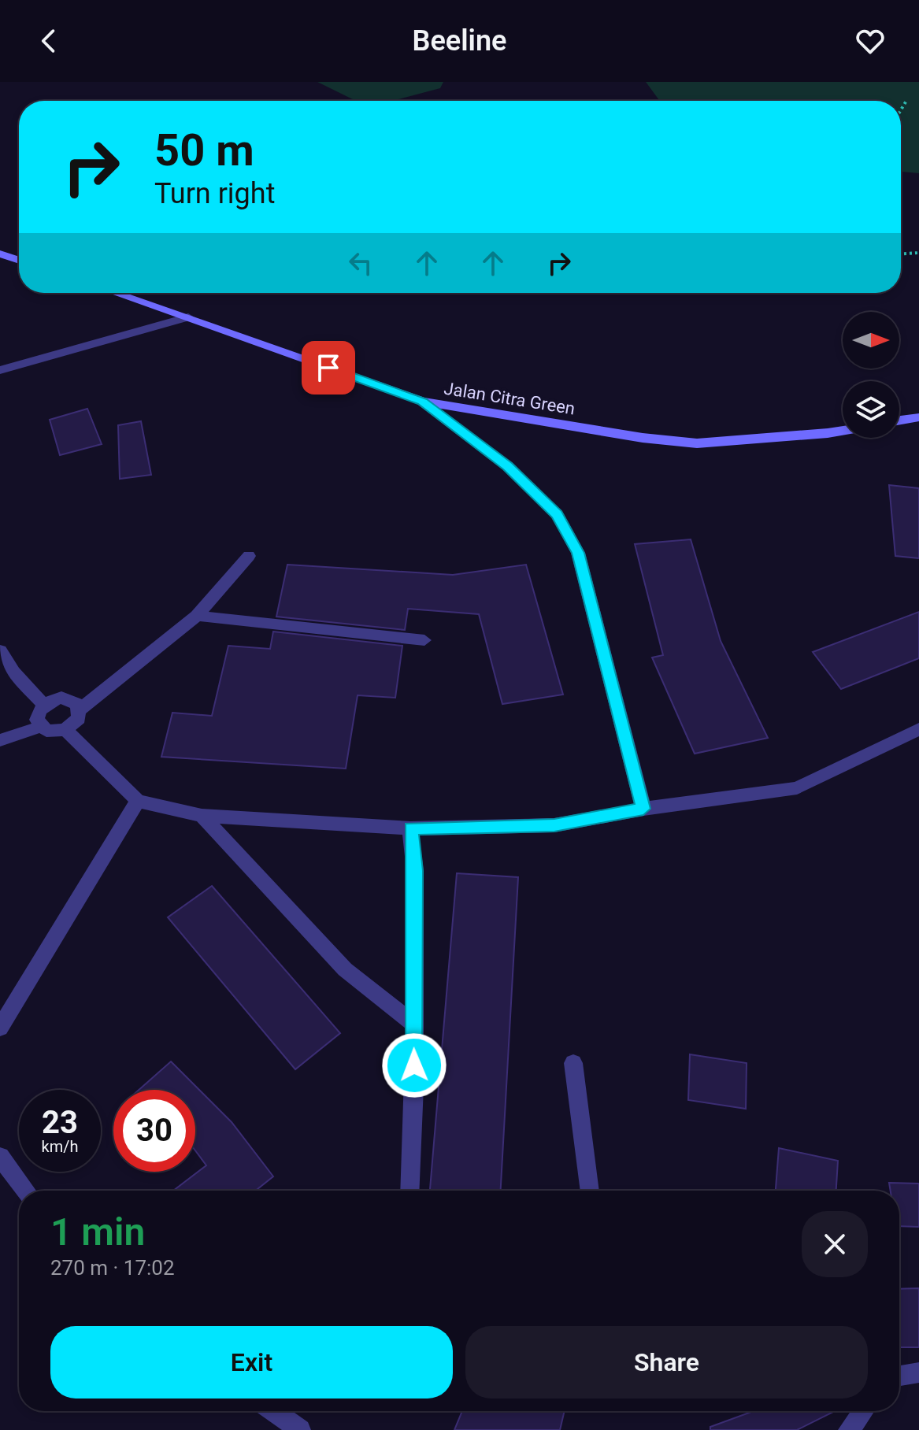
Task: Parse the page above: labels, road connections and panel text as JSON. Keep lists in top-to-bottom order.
{
  "streets": {
    "street": ["Jalan Citra Green"]
  },
  "north": "right",
  "page": {
    "header": "Beeline",
    "turn": ["50 m", "Turn right"],
    "speed": "23 km/h",
    "limit": "30",
    "heading": ["1 min", "270 m · 17:02"],
    "buttons": ["Exit", "Share"]
  }
}
